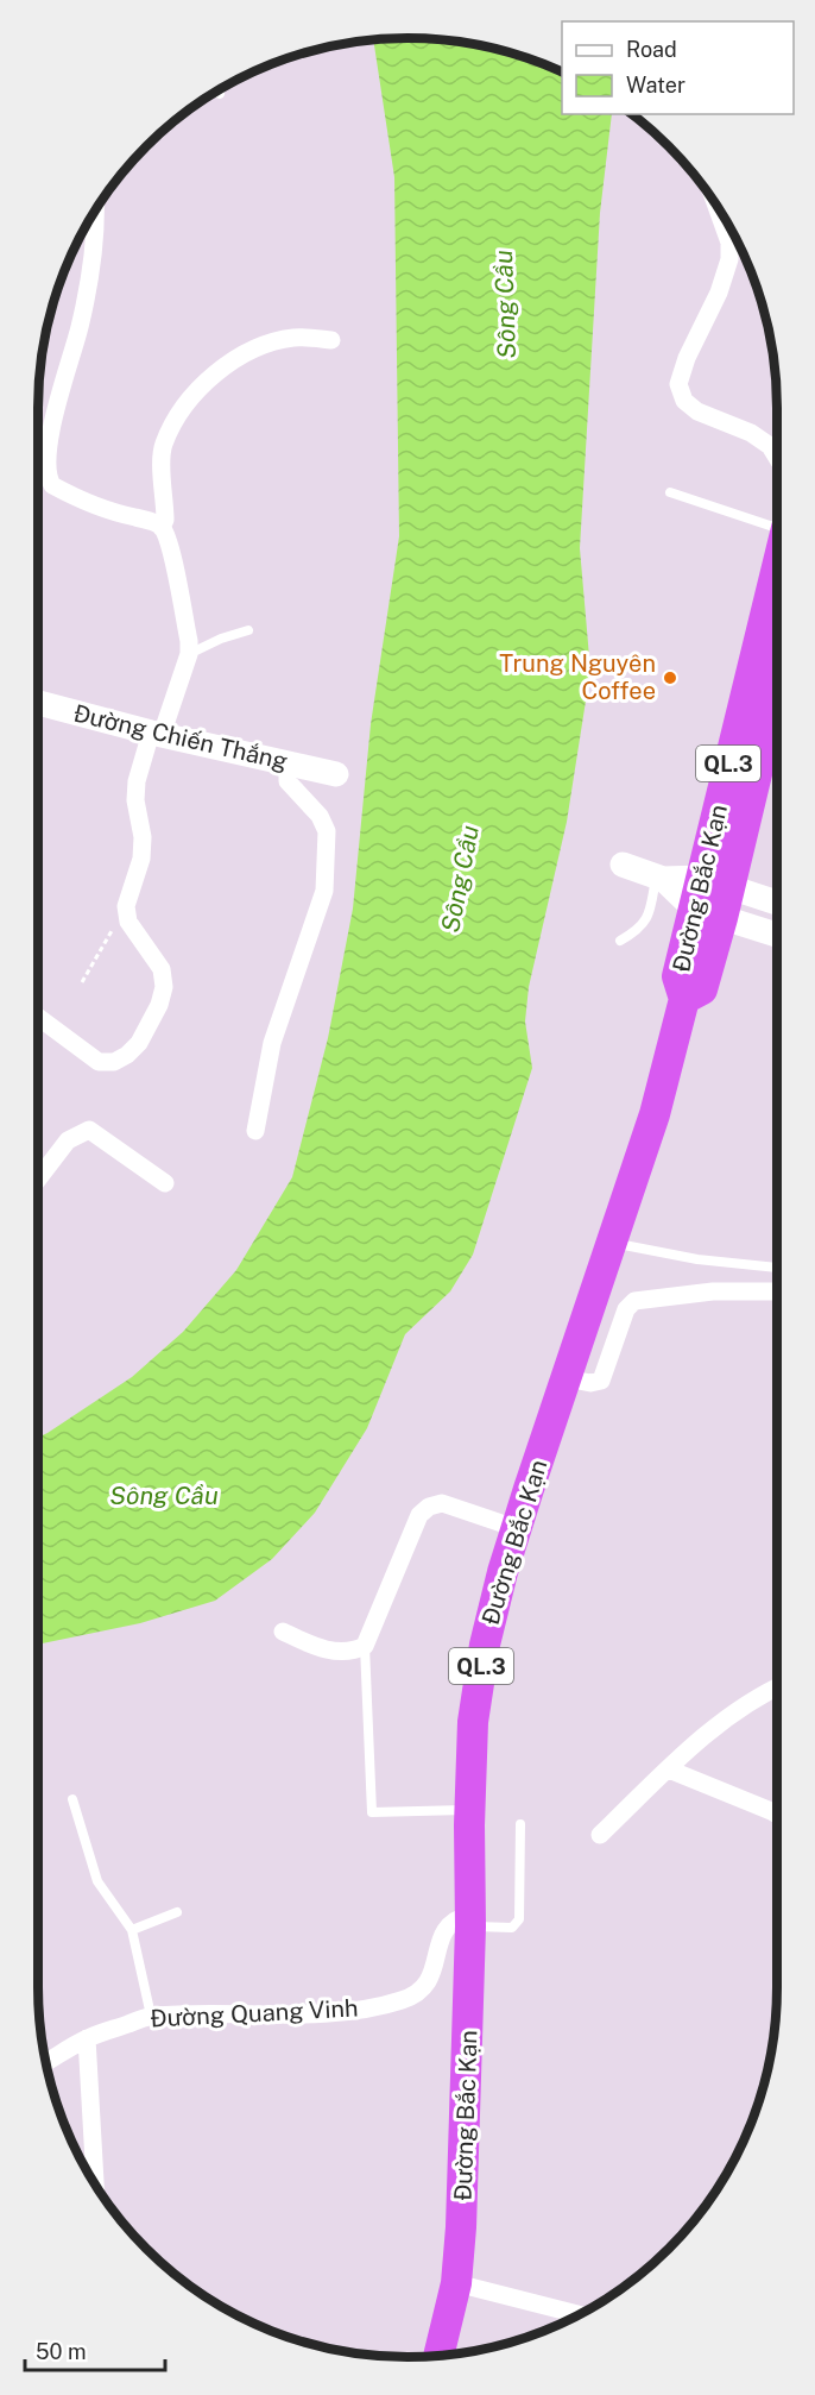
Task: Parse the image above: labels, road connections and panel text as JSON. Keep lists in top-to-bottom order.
{
  "streets": {
    "highway": ["QL.3", "Đường Bắc Kạn"],
    "main road": ["Đường Chiến Thắng"],
    "street": ["Đường Quang Vinh"]
  },
  "crossings": [
    ["Đường Bắc Kạn", "Đường Quang Vinh"]
  ],
  "water": ["Sông Cầu"],
  "places": ["Trung Nguyên Coffee"],
  "legend": ["Road", "Water"],
  "scale_bar": "50 m"
}
